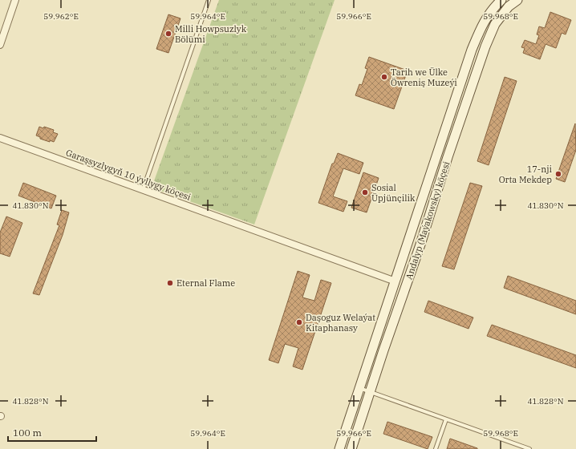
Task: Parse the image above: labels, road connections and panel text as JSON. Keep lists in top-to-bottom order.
{
  "streets": {
    "main road": ["Andalyp (Maýakowsky) köçesi"],
    "street": ["Garaşsyzlygyň 10 ýyllygy köçesi"]
  },
  "crossings": [
    ["Garaşsyzlygyň 10 ýyllygy köçesi", "Andalyp (Maýakowsky) köçesi"]
  ],
  "places": [
    "Milli Howpsuzlyk Bölümi",
    "Tarih we Ülke Öwreniş Muzeýi",
    "17-nji Orta Mekdep",
    "Sosial Üpjünçilik",
    "Eternal Flame",
    "Daşoguz Welaýat Kitaphanasy"
  ],
  "scale_bar": "100 m",
  "coordinates": [
    "59.962°E",
    "59.964°E",
    "59.966°E",
    "59.968°E",
    "41.830°N",
    "41.828°N"
  ]
}
